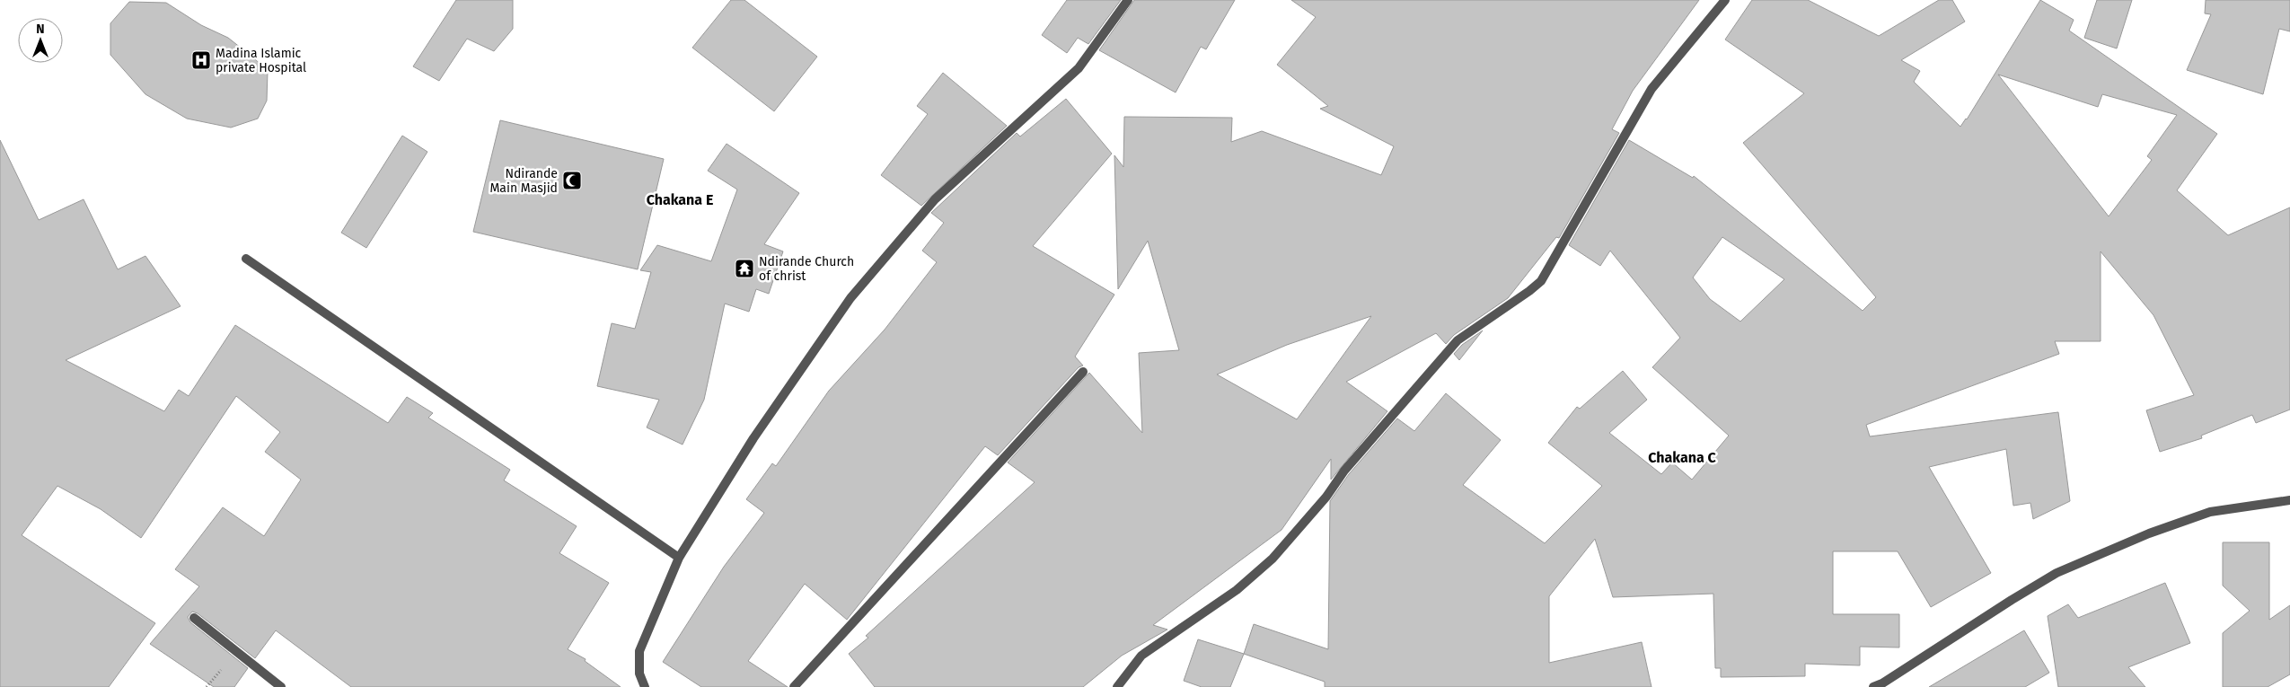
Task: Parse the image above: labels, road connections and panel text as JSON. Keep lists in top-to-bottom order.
{
  "districts": ["Chakana E", "Chakana C"],
  "places": {
    "hospital": ["Madina Islamic private Hospital"],
    "mosque": ["Ndirande Main Masjid"],
    "temple": ["Ndirande Church of christ"]
  },
  "north": "top"
}
